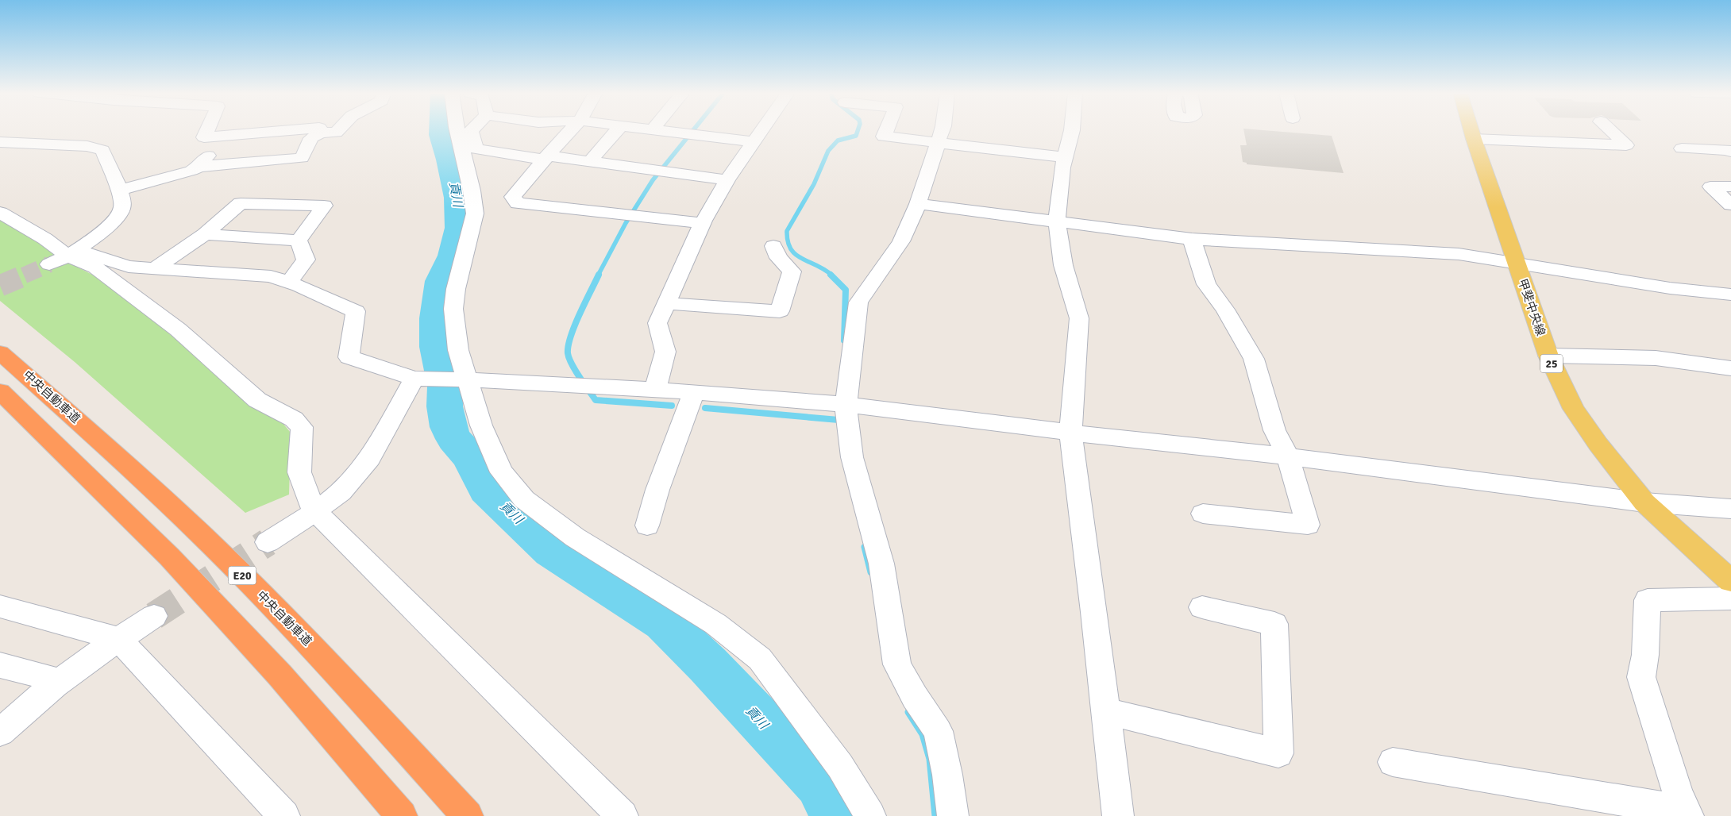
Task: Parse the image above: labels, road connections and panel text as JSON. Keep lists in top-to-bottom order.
{
  "streets": {
    "highway": ["中央自動車道", "E20"],
    "main road": ["甲斐中央線", "25"]
  },
  "water": ["貢川"]
}
